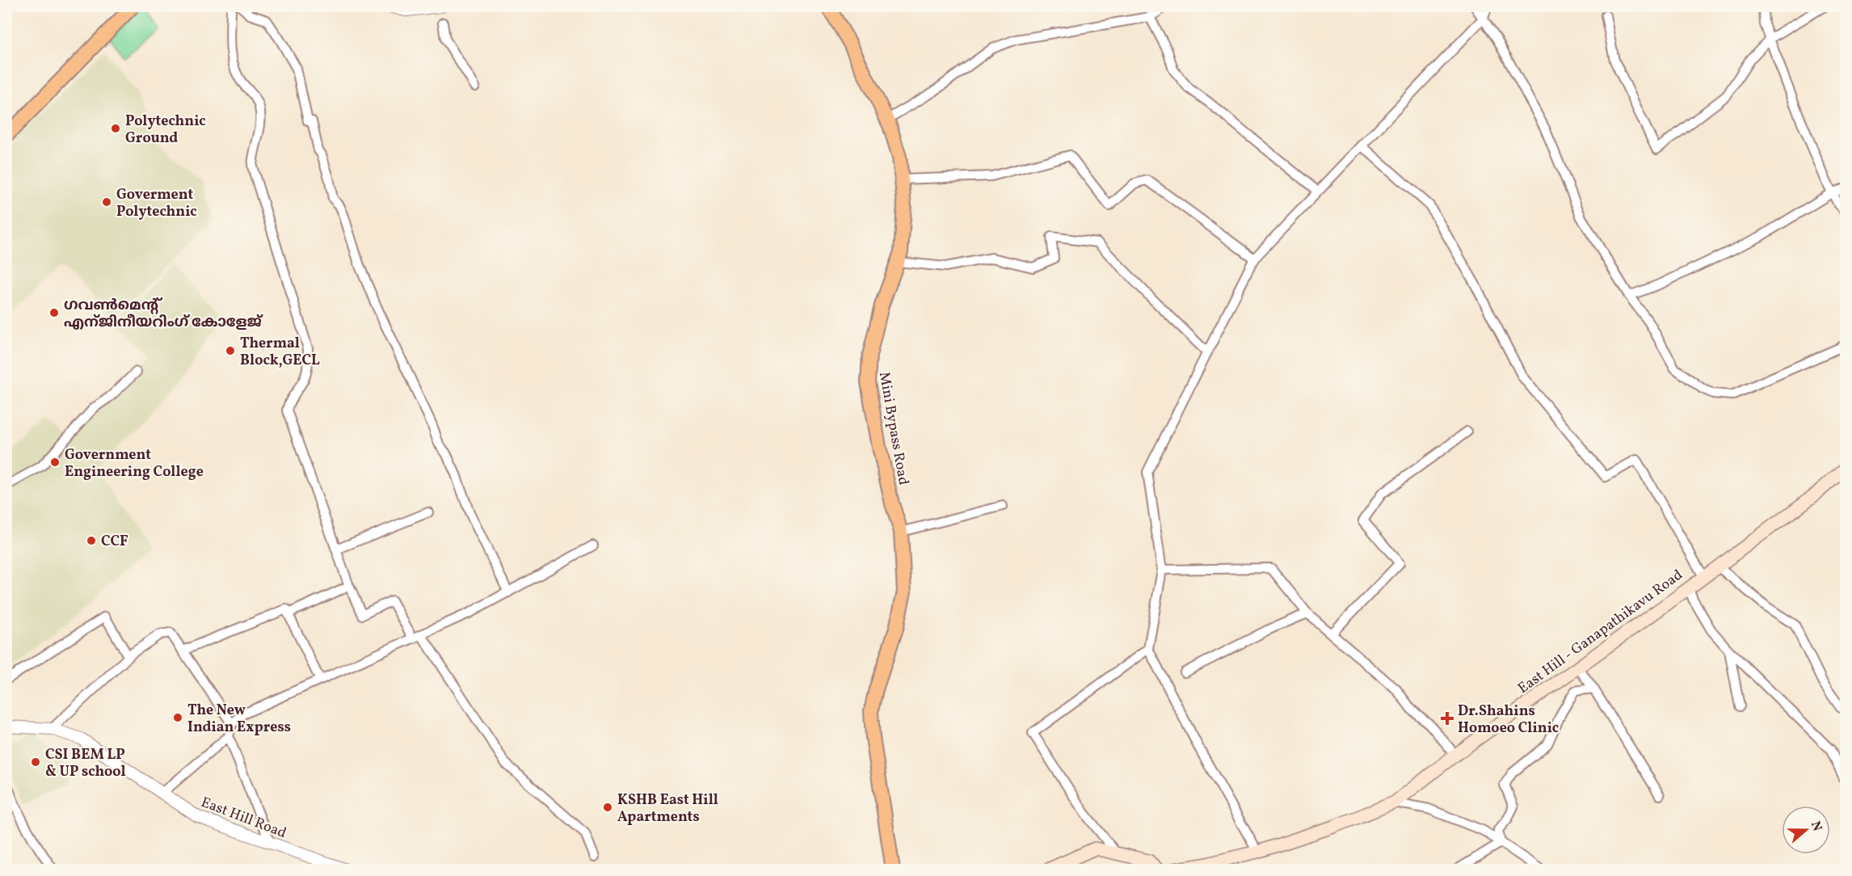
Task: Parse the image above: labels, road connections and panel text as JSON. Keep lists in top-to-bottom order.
{
  "streets": {
    "main road": ["Mini Bypass Road", "East Hill - Ganapathikavu Road"],
    "street": ["East Hill Road"]
  },
  "places": {
    "other": [
      "Polytechnic Ground",
      "Goverment Polytechnic",
      "ഗവൺമെന്റ് എന്ജിനീയറിംഗ് കോളേജ്",
      "Thermal Block,GECL",
      "Government Engineering College",
      "CCF",
      "The New Indian Express",
      "CSI BEM LP & UP school",
      "KSHB East Hill Apartments"
    ],
    "health": ["Dr.Shahins Homoeo Clinic"]
  },
  "north": "right"
}
